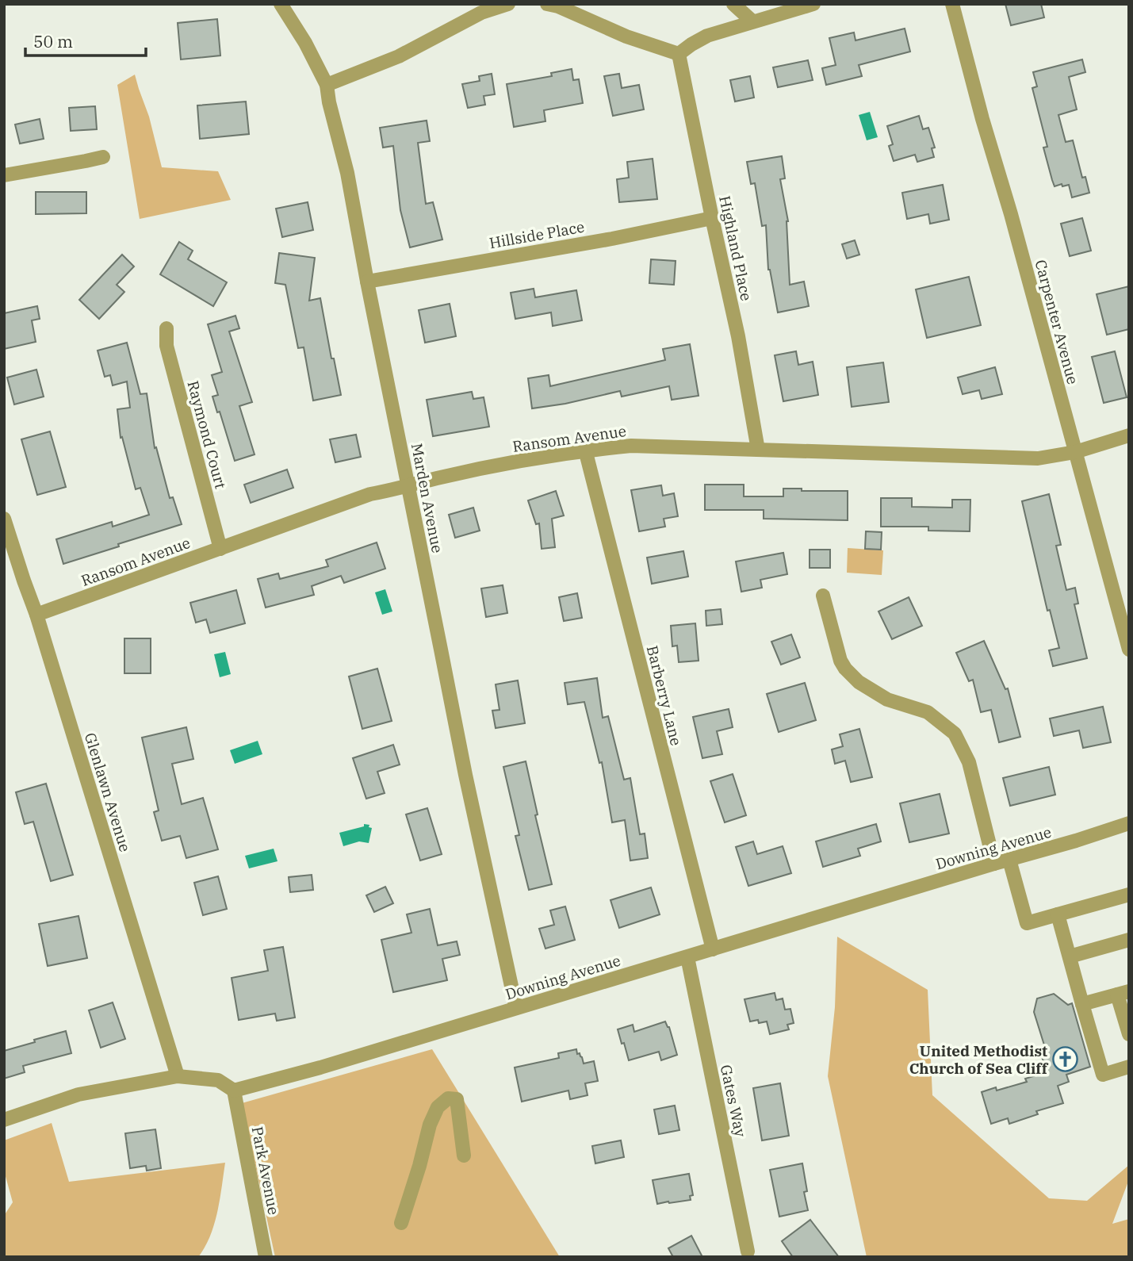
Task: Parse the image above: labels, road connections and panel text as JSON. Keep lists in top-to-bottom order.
{
  "streets": {
    "street": [
      "Hillside Place",
      "Highland Place",
      "Carpenter Avenue",
      "Raymond Court",
      "Ransom Avenue",
      "Marden Avenue",
      "Barberry Lane",
      "Glenlawn Avenue",
      "Downing Avenue",
      "Gates Way",
      "Park Avenue"
    ]
  },
  "crossings": [
    ["Hillside Place", "Highland Place"],
    ["Hillside Place", "Marden Avenue"],
    ["Highland Place", "Ransom Avenue"],
    ["Carpenter Avenue", "Ransom Avenue"],
    ["Raymond Court", "Ransom Avenue"],
    ["Ransom Avenue", "Marden Avenue"],
    ["Ransom Avenue", "Barberry Lane"],
    ["Ransom Avenue", "Glenlawn Avenue"],
    ["Marden Avenue", "Downing Avenue"],
    ["Barberry Lane", "Downing Avenue"],
    ["Downing Avenue", "Gates Way"],
    ["Downing Avenue", "Park Avenue"]
  ],
  "places": {
    "church": ["United Methodist Church of Sea Cliff"]
  },
  "scale_bar": "50 m"
}
